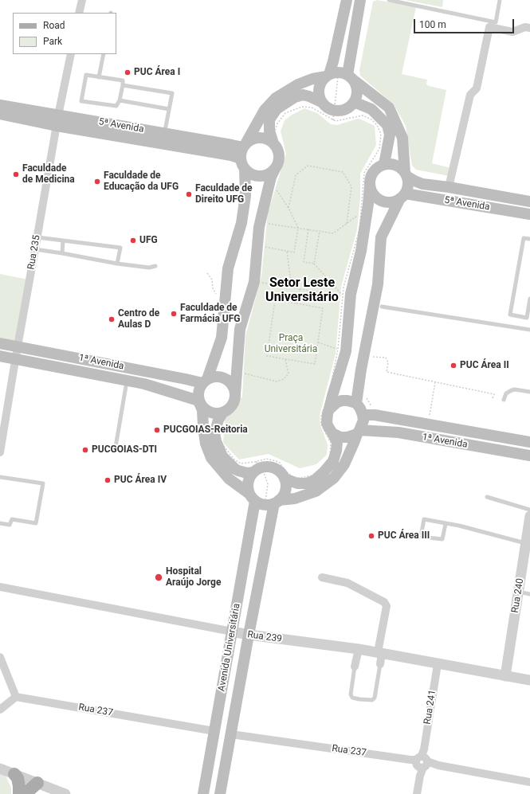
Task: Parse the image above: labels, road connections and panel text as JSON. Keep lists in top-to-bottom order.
{
  "streets": {
    "main road": ["5ª Avenida", "1ª Avenida", "Avenida Universitária"],
    "street": [
      "Rua 235",
      "Rua 240",
      "Rua 239",
      "Rua 241",
      "Rua 237"
    ]
  },
  "crossings": [
    ["5ª Avenida", "Rua 235"],
    ["Rua 235", "1ª Avenida"],
    ["Rua 240", "Rua 239"],
    ["Rua 239", "Avenida Universitária"],
    ["Rua 239", "Rua 241"],
    ["Avenida Universitária", "Rua 237"],
    ["Rua 241", "Rua 237"]
  ],
  "districts": ["Setor Leste Universitário"],
  "parks": ["Praça Universitária"],
  "places": [
    "PUC Área I",
    "Faculdade de Medicina",
    "Faculdade de Educação da UFG",
    "Faculdade de Direito UFG",
    "UFG",
    "Faculdade de Farmácia UFG",
    "Centro de Aulas D",
    "PUC Área II",
    "PUCGOIAS-Reitoria",
    "PUCGOIAS-DTI",
    "PUC Área IV",
    "PUC Área III",
    "Hospital Araújo Jorge"
  ],
  "legend": ["Road", "Park"],
  "scale_bar": "100 m"
}
